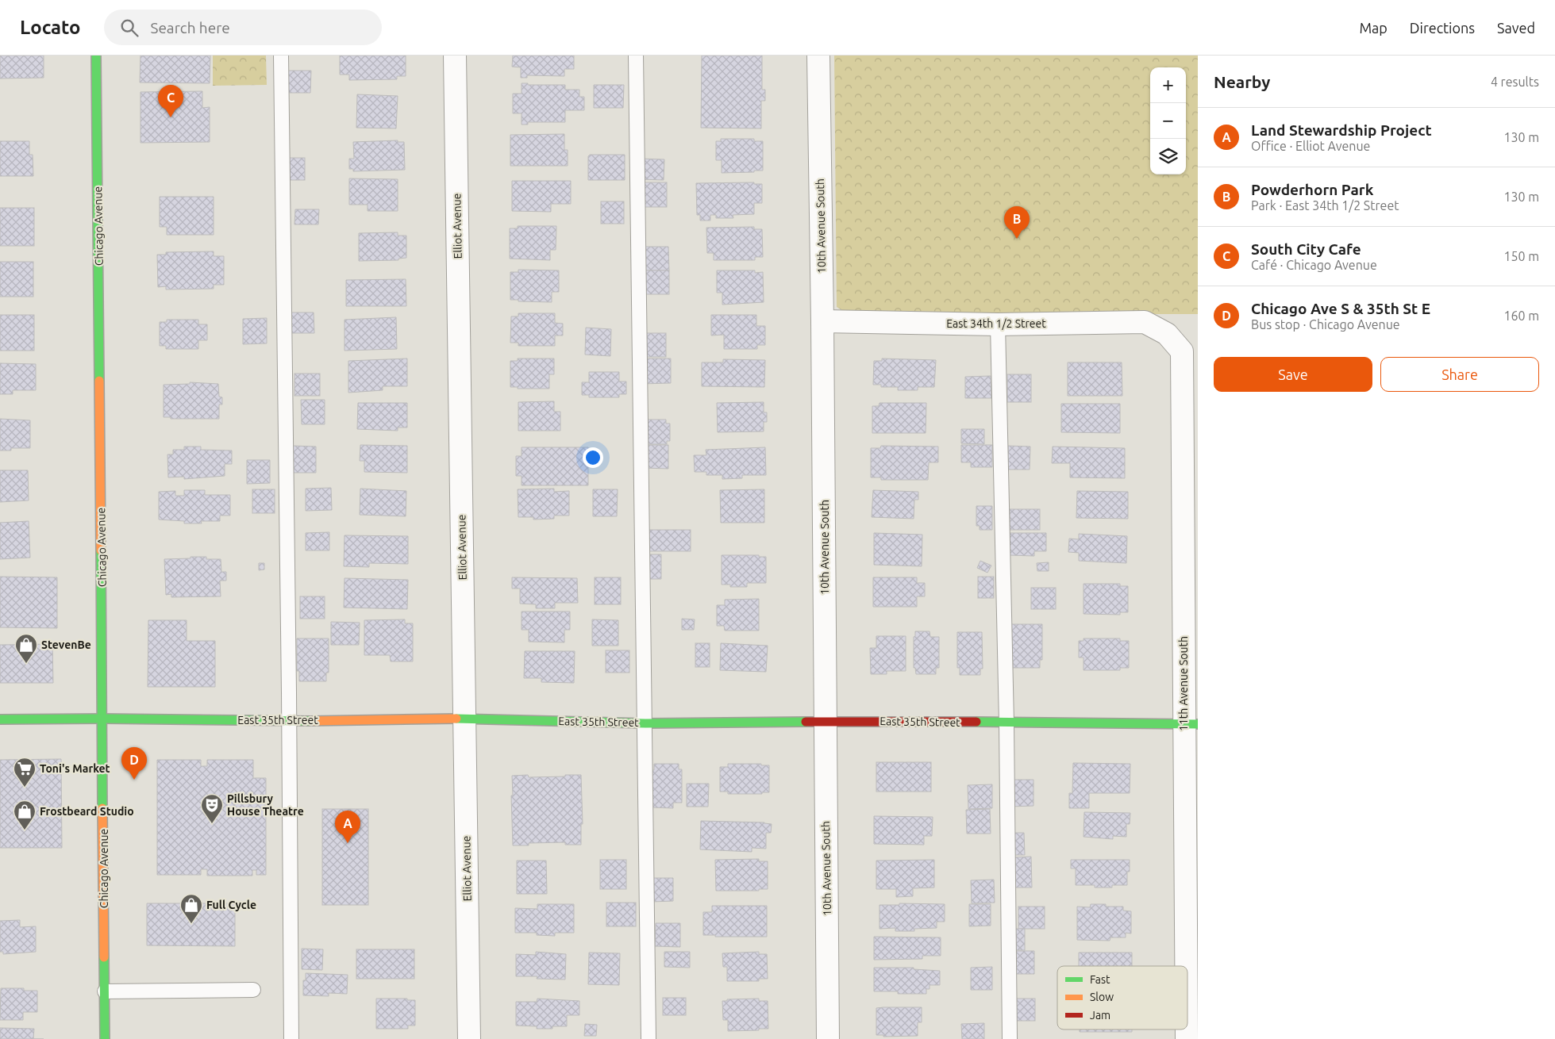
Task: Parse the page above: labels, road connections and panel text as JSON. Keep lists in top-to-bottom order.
{
  "streets": {
    "street": [
      "Chicago Avenue",
      "Elliot Avenue",
      "10th Avenue South",
      "East 34th 1/2 Street",
      "11th Avenue South",
      "East 35th Street"
    ]
  },
  "crossings": [
    ["Chicago Avenue", "East 35th Street"],
    ["Elliot Avenue", "East 35th Street"],
    ["10th Avenue South", "East 34th 1/2 Street"],
    ["10th Avenue South", "East 35th Street"],
    ["East 34th 1/2 Street", "11th Avenue South"],
    ["11th Avenue South", "East 35th Street"]
  ],
  "places": {
    "shop": ["StevenBe", "Frostbeard Studio", "Full Cycle"],
    "supermarket": ["Toni's Market"],
    "theatre": ["Pillsbury House Theatre"]
  },
  "legend": ["Fast", "Slow", "Jam"],
  "page": {
    "header": "Locato",
    "search": "Search here",
    "nav": ["Map", "Directions", "Saved"],
    "heading": ["Nearby", "4 results"],
    "map_buttons": ["+", "−"],
    "pins": [
      "C",
      "B",
      "D",
      "A"
    ],
    "list": [
      {
        "mark": "A",
        "name": "Land Stewardship Project",
        "note": "Office · Elliot Avenue",
        "value": "130 m"
      },
      {
        "mark": "B",
        "name": "Powderhorn Park",
        "note": "Park · East 34th 1/2 Street",
        "value": "130 m"
      },
      {
        "mark": "C",
        "name": "South City Cafe",
        "note": "Café · Chicago Avenue",
        "value": "150 m"
      },
      {
        "mark": "D",
        "name": "Chicago Ave S & 35th St E",
        "note": "Bus stop · Chicago Avenue",
        "value": "160 m"
      }
    ],
    "buttons": ["Save", "Share"]
  }
}
